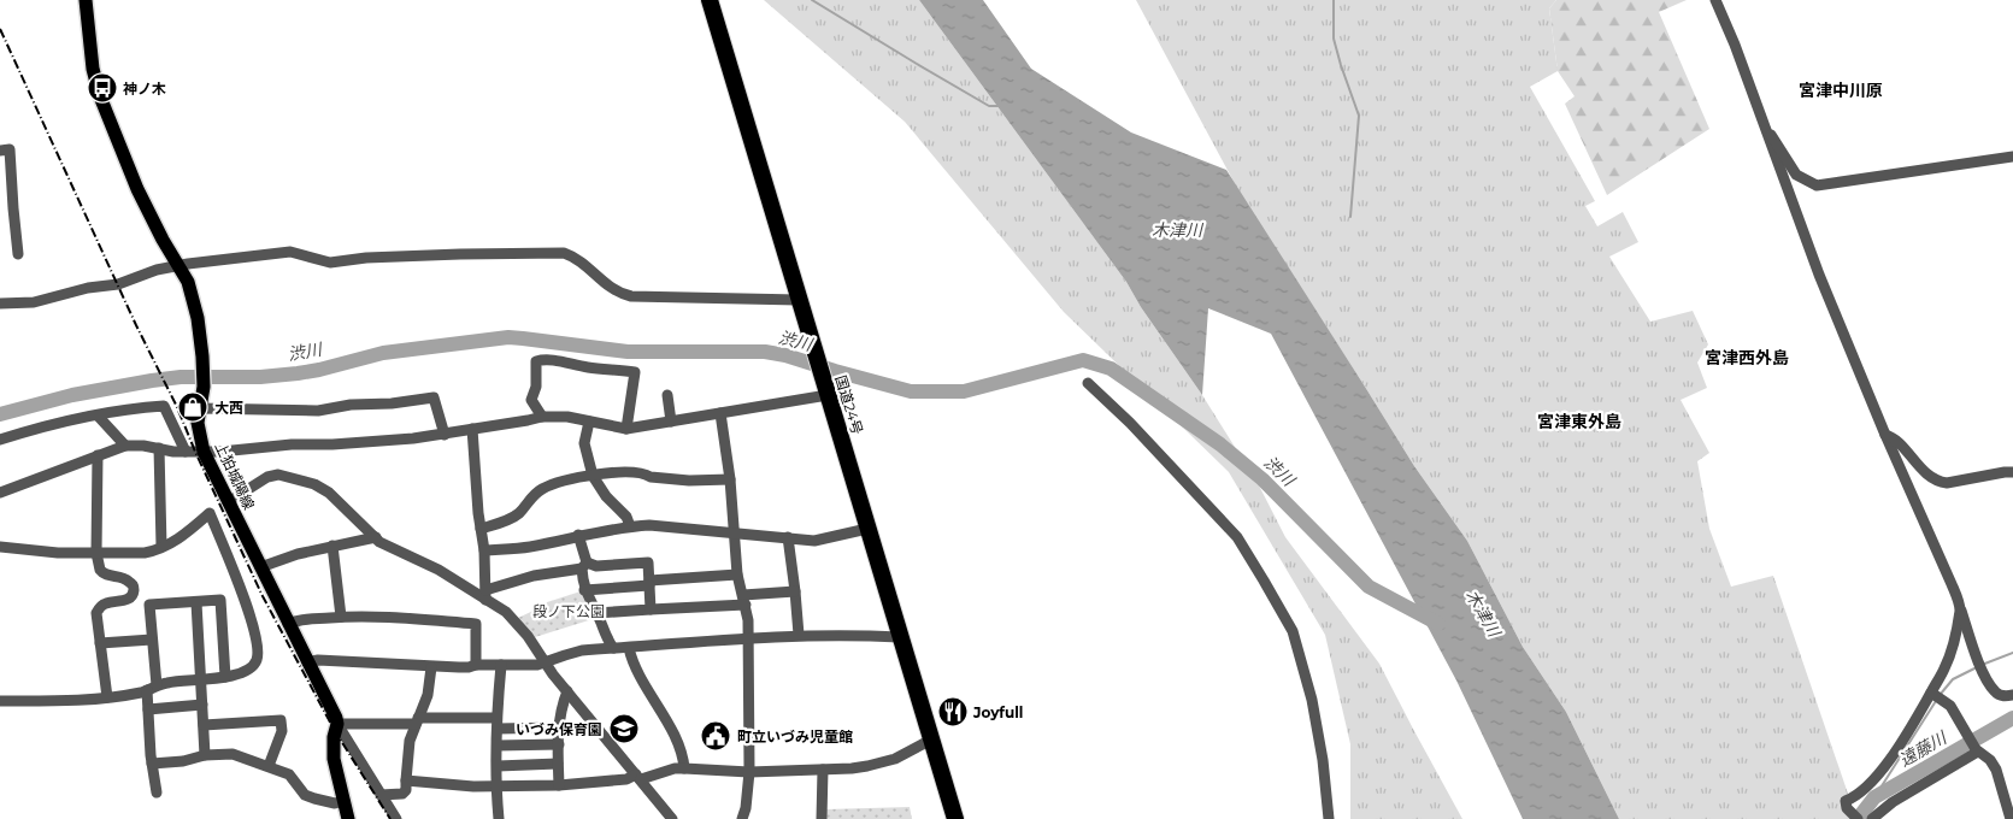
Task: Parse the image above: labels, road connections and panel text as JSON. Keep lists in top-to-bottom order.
{
  "streets": {
    "highway": ["国道24号"],
    "main road": ["上狛城陽線"]
  },
  "districts": ["宮津中川原", "宮津西外島", "宮津東外島"],
  "water": ["木津川", "渋川", "遠藤川"],
  "parks": ["段ノ下公園"],
  "places": {
    "bus stop": ["神ノ木"],
    "shop": ["大西"],
    "restaurant": ["Joyfull"],
    "school or university": ["いづみ保育園"],
    "public building": ["町立いづみ児童館"]
  }
}
